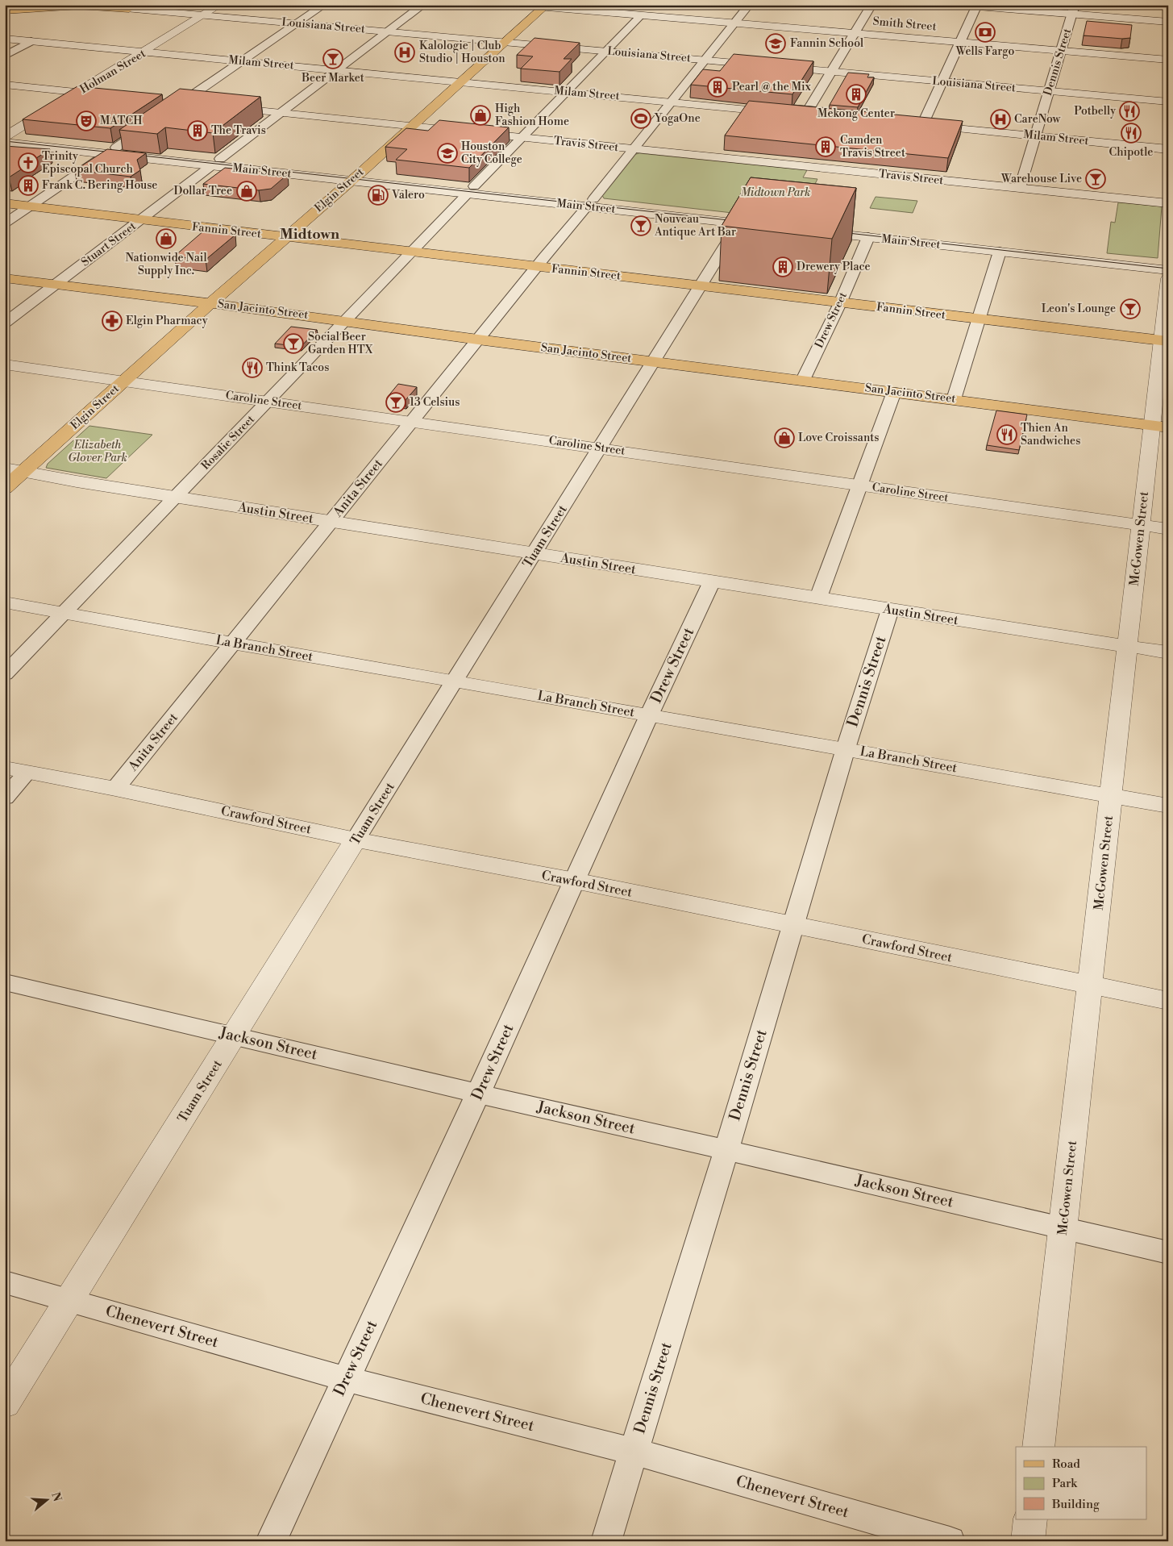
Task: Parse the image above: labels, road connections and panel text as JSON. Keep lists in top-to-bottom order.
{
  "streets": {
    "main road": [
      "Smith Street",
      "Louisiana Street",
      "Milam Street",
      "Holman Street",
      "Travis Street",
      "Main Street",
      "Elgin Street",
      "Fannin Street",
      "San Jacinto Street",
      "Caroline Street",
      "Austin Street",
      "Tuam Street",
      "McGowen Street",
      "La Branch Street",
      "Crawford Street"
    ],
    "street": [
      "Dennis Street",
      "Stuart Street",
      "Drew Street",
      "Rosalie Street",
      "Anita Street",
      "Jackson Street",
      "Chenevert Street"
    ]
  },
  "crossings": [
    ["Smith Street", "Dennis Street"],
    ["Smith Street", "Elgin Street"],
    ["Smith Street", "Rosalie Street"],
    ["Smith Street", "Anita Street"],
    ["Louisiana Street", "Dennis Street"],
    ["Louisiana Street", "Holman Street"],
    ["Louisiana Street", "Elgin Street"],
    ["Louisiana Street", "Stuart Street"],
    ["Louisiana Street", "Rosalie Street"],
    ["Louisiana Street", "Anita Street"],
    ["Dennis Street", "Milam Street"],
    ["Dennis Street", "Travis Street"],
    ["Dennis Street", "Austin Street"],
    ["Dennis Street", "La Branch Street"],
    ["Dennis Street", "Crawford Street"],
    ["Dennis Street", "Jackson Street"],
    ["Dennis Street", "Chenevert Street"],
    ["Milam Street", "Holman Street"],
    ["Milam Street", "Elgin Street"],
    ["Milam Street", "Stuart Street"],
    ["Milam Street", "Rosalie Street"],
    ["Milam Street", "Anita Street"],
    ["Holman Street", "Main Street"],
    ["Travis Street", "Elgin Street"],
    ["Travis Street", "Stuart Street"],
    ["Travis Street", "Rosalie Street"],
    ["Travis Street", "Anita Street"],
    ["Main Street", "Elgin Street"],
    ["Main Street", "Stuart Street"],
    ["Main Street", "Drew Street"],
    ["Main Street", "Rosalie Street"],
    ["Main Street", "Anita Street"],
    ["Main Street", "Tuam Street"],
    ["Elgin Street", "Fannin Street"],
    ["Elgin Street", "San Jacinto Street"],
    ["Elgin Street", "Caroline Street"],
    ["Elgin Street", "Austin Street"],
    ["Fannin Street", "Stuart Street"],
    ["Fannin Street", "Drew Street"],
    ["Fannin Street", "Rosalie Street"],
    ["Fannin Street", "Anita Street"],
    ["Fannin Street", "Tuam Street"],
    ["Fannin Street", "McGowen Street"],
    ["Stuart Street", "San Jacinto Street"],
    ["San Jacinto Street", "Drew Street"],
    ["San Jacinto Street", "Rosalie Street"],
    ["San Jacinto Street", "Anita Street"],
    ["San Jacinto Street", "Tuam Street"],
    ["San Jacinto Street", "McGowen Street"],
    ["Drew Street", "Austin Street"],
    ["Drew Street", "La Branch Street"],
    ["Drew Street", "Crawford Street"],
    ["Drew Street", "Jackson Street"],
    ["Drew Street", "Chenevert Street"],
    ["Caroline Street", "Rosalie Street"],
    ["Caroline Street", "Anita Street"],
    ["Caroline Street", "Tuam Street"],
    ["Caroline Street", "McGowen Street"],
    ["Rosalie Street", "Austin Street"],
    ["Rosalie Street", "La Branch Street"],
    ["Anita Street", "Austin Street"],
    ["Anita Street", "La Branch Street"],
    ["Anita Street", "Crawford Street"],
    ["Austin Street", "Tuam Street"],
    ["Austin Street", "McGowen Street"],
    ["Tuam Street", "La Branch Street"],
    ["Tuam Street", "Crawford Street"],
    ["Tuam Street", "Jackson Street"],
    ["Tuam Street", "Chenevert Street"],
    ["McGowen Street", "La Branch Street"],
    ["McGowen Street", "Crawford Street"],
    ["McGowen Street", "Jackson Street"]
  ],
  "districts": ["Midtown"],
  "parks": ["Midtown Park", "Elizabeth Glover Park"],
  "places": {
    "bank": ["Wells Fargo"],
    "school or university": ["Fannin School", "Houston City College"],
    "hospital": ["Kalologie | Club Studio | Houston", "CareNow"],
    "bar": [
      "Beer Market",
      "Warehouse Live",
      "Nouveau Antique Art Bar",
      "Leon's Lounge",
      "Social Beer Garden HTX",
      "13 Celsius"
    ],
    "building": [
      "Pearl @ the Mix",
      "Mekong Center",
      "The Travis",
      "Camden Travis Street",
      "Frank C. Bering House",
      "Drewery Place"
    ],
    "restaurant": [
      "Potbelly",
      "Chipotle",
      "Think Tacos",
      "Thien An Sandwiches"
    ],
    "shop": [
      "High Fashion Home",
      "Dollar Tree",
      "Nationwide Nail Supply Inc.",
      "Love Croissants"
    ],
    "sports": ["YogaOne"],
    "theatre": ["MATCH"],
    "church": ["Trinity Episcopal Church"],
    "fuel station": ["Valero"],
    "pharmacy": ["Elgin Pharmacy"]
  },
  "legend": ["Road", "Park", "Building"],
  "north": "right"
}
